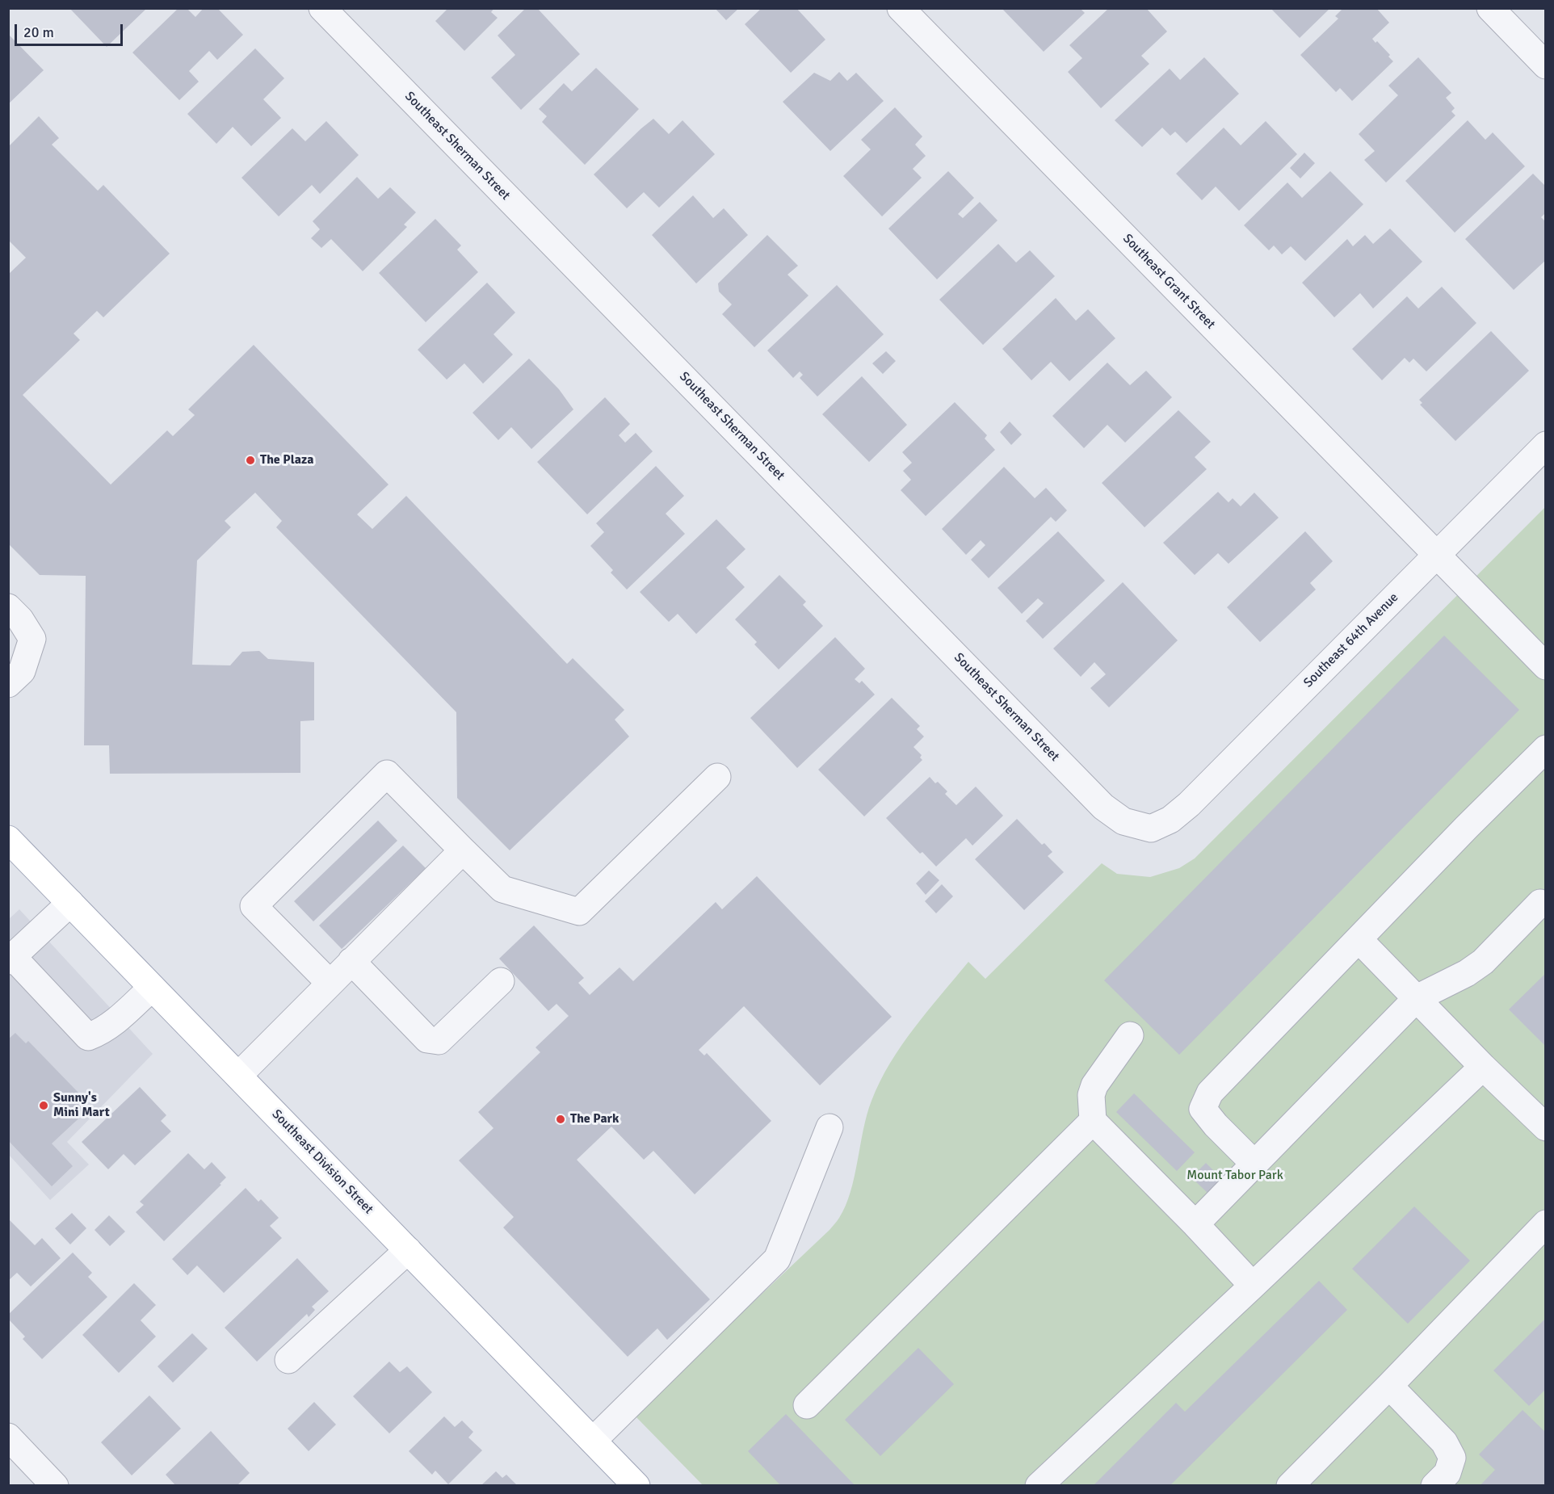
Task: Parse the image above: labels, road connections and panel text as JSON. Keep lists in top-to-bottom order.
{
  "streets": {
    "main road": ["Southeast Division Street"],
    "street": ["Southeast Sherman Street", "Southeast Grant Street", "Southeast 64th Avenue"]
  },
  "crossings": [
    ["Southeast Sherman Street", "Southeast 64th Avenue"],
    ["Southeast Grant Street", "Southeast 64th Avenue"]
  ],
  "parks": ["Mount Tabor Park"],
  "places": ["The Plaza", "Sunny's Mini Mart", "The Park"],
  "scale_bar": "20 m"
}
